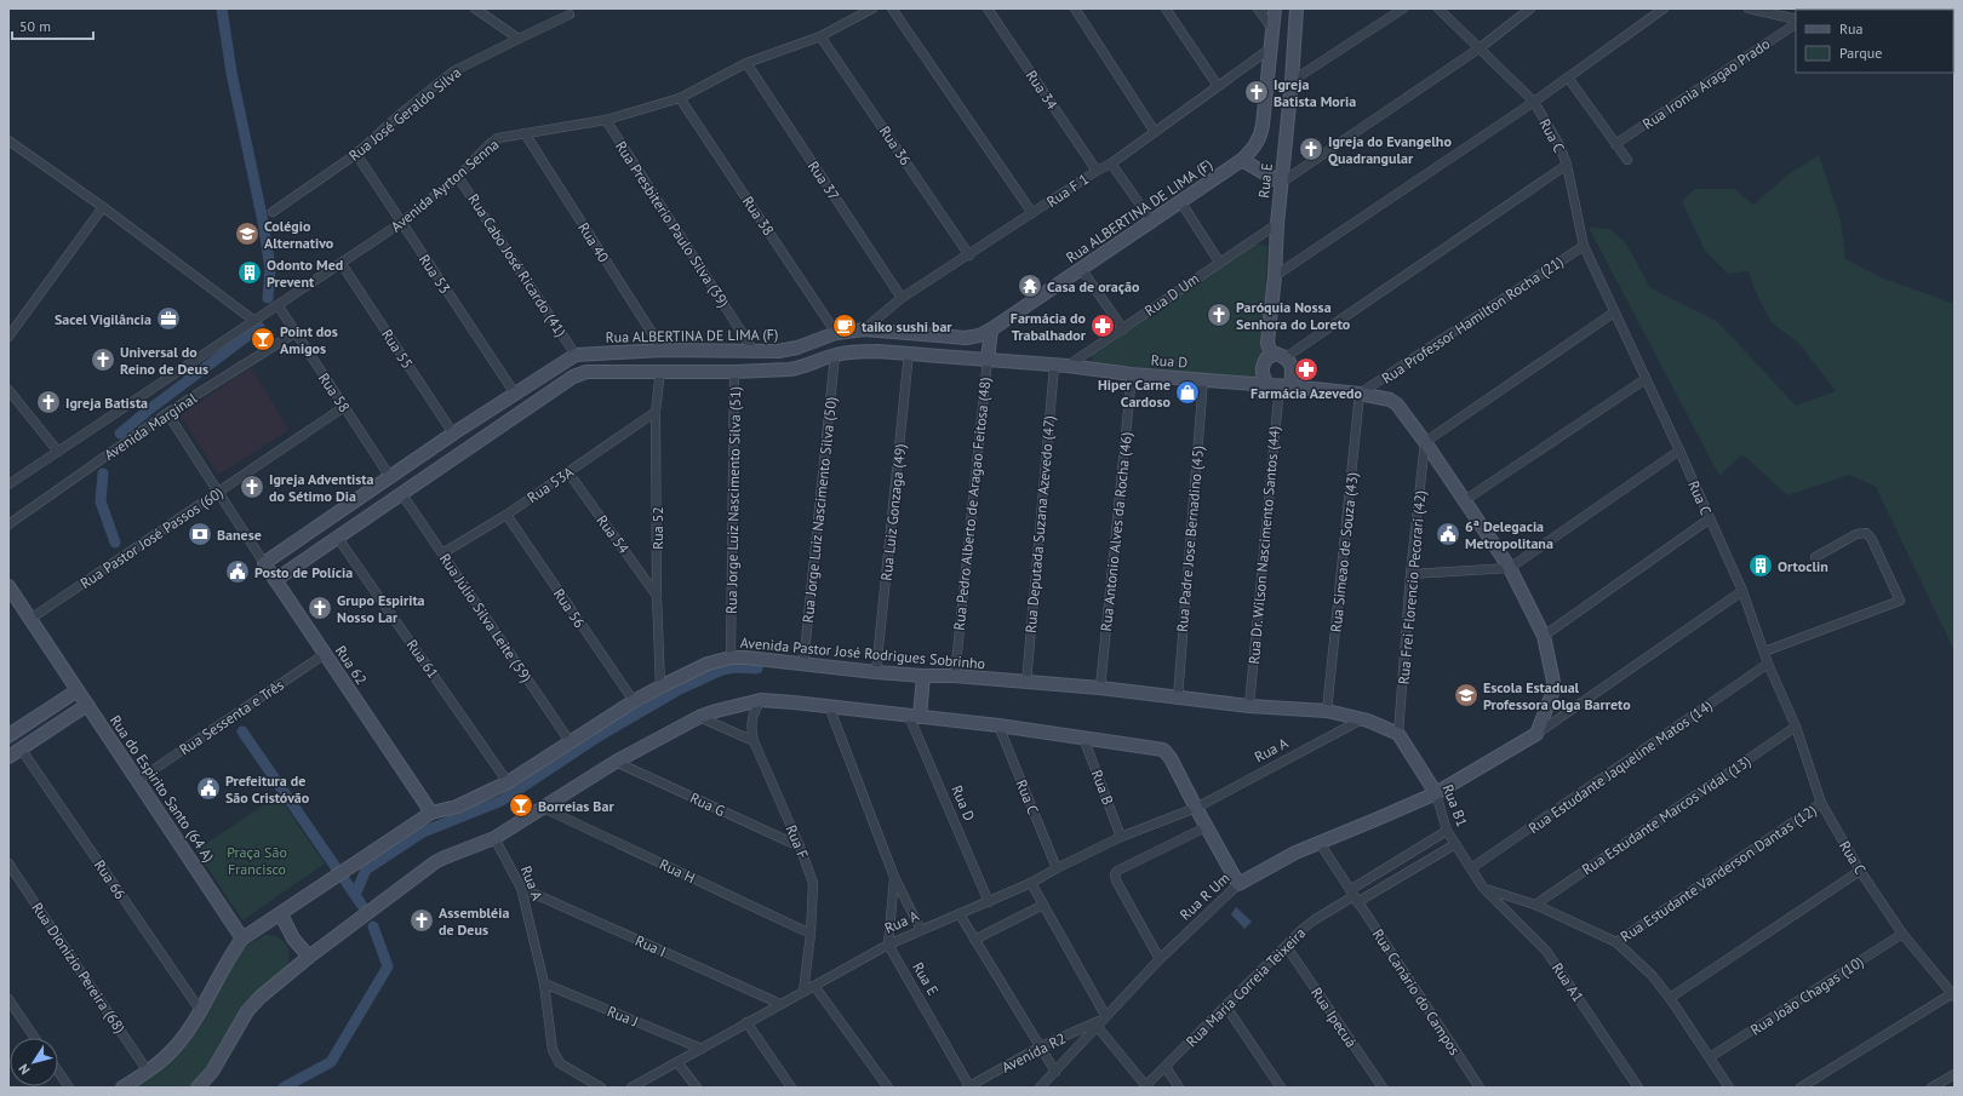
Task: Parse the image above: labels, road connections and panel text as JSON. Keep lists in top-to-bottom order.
{
  "streets": {
    "street": [
      "Rua Ironia Aragao Prado",
      "Rua 34",
      "Rua José Geraldo Silva",
      "Rua C",
      "Rua 36",
      "Rua 37",
      "Rua E",
      "Avenida Ayrton Senna",
      "Rua F 1",
      "Rua ALBERTINA DE LIMA (F)",
      "Rua 38",
      "Rua Presbiterio Paulo Silva (39)",
      "Rua 40",
      "Rua Cabo José Ricardo (41)",
      "Rua 53",
      "Rua D Um",
      "Rua Professor Hamilton Rocha (21)",
      "Rua 55",
      "Rua D",
      "Rua 58",
      "Avenida Marginal",
      "Rua 53A",
      "Rua Jorge Luiz Nascimento Silva (51)",
      "Rua Pedro Alberto de Aragao Feitosa (48)",
      "Rua Jorge Luiz Nascimento Silva (50)",
      "Rua Luiz Gonzaga (49)",
      "Rua Deputada Suzana Azevedo (47)",
      "Rua 52",
      "Rua Antonio Alves da Rocha (46)",
      "Rua 54",
      "Rua Pastor José Passos (60)",
      "Rua Padre Jose Bernadino (45)",
      "Rua Dr. Wilson Nascimento Santos (44)",
      "Rua Simeao de Souza (43)",
      "Rua Frei Florencio Pecorari (42)",
      "Rua 56",
      "Rua Júlio Silva Leite (59)",
      "Avenida Pastor José Rodrigues Sobrinho",
      "Rua 61",
      "Rua 62",
      "Rua Sessenta e Três",
      "Rua A",
      "Rua Estudante Jaqueline Matos (14)",
      "Rua B",
      "Rua do Espirito Santo (64 A)",
      "Rua G",
      "Rua B1",
      "Rua Estudante Marcos Vidal (13)",
      "Rua F",
      "Rua H",
      "Rua Estudante Vanderson Dantas (12)",
      "Rua 66",
      "Rua R Um",
      "Rua I",
      "Rua Dionízio Pereira (68)",
      "Rua A1",
      "Rua Maria Correia Teixeira",
      "Rua Canário do Campos",
      "Rua João Chagas (10)",
      "Rua J",
      "Rua Ipecuá",
      "Avenida R2"
    ]
  },
  "crossings": [
    ["Rua 34", "Rua F 1"],
    ["Rua José Geraldo Silva", "Rua 53"],
    ["Rua C", "Rua Professor Hamilton Rocha (21)"],
    ["Rua C", "Rua A"],
    ["Rua C", "Rua Estudante Jaqueline Matos (14)"],
    ["Rua C", "Rua Estudante Marcos Vidal (13)"],
    ["Rua C", "Rua Estudante Vanderson Dantas (12)"],
    ["Rua C", "Rua João Chagas (10)"],
    ["Rua 36", "Avenida Ayrton Senna"],
    ["Rua 36", "Rua F 1"],
    ["Rua 37", "Avenida Ayrton Senna"],
    ["Rua 37", "Rua F 1"],
    ["Rua E", "Rua F 1"],
    ["Rua E", "Rua ALBERTINA DE LIMA (F)"],
    ["Rua E", "Rua D Um"],
    ["Rua E", "Rua D"],
    ["Rua E", "Rua Dr. Wilson Nascimento Santos (44)"],
    ["Rua E", "Rua A"],
    ["Rua E", "Avenida R2"],
    ["Avenida Ayrton Senna", "Rua 38"],
    ["Avenida Ayrton Senna", "Rua Presbiterio Paulo Silva (39)"],
    ["Avenida Ayrton Senna", "Rua 40"],
    ["Avenida Ayrton Senna", "Rua Cabo José Ricardo (41)"],
    ["Avenida Ayrton Senna", "Rua 53"],
    ["Avenida Ayrton Senna", "Rua 55"],
    ["Avenida Ayrton Senna", "Rua 58"],
    ["Rua F 1", "Rua ALBERTINA DE LIMA (F)"],
    ["Rua ALBERTINA DE LIMA (F)", "Rua 38"],
    ["Rua ALBERTINA DE LIMA (F)", "Rua Presbiterio Paulo Silva (39)"],
    ["Rua ALBERTINA DE LIMA (F)", "Rua 40"],
    ["Rua ALBERTINA DE LIMA (F)", "Rua Cabo José Ricardo (41)"],
    ["Rua ALBERTINA DE LIMA (F)", "Rua 53"],
    ["Rua ALBERTINA DE LIMA (F)", "Rua 55"],
    ["Rua ALBERTINA DE LIMA (F)", "Rua 58"],
    ["Rua ALBERTINA DE LIMA (F)", "Rua 62"],
    ["Rua D Um", "Rua D"],
    ["Rua Professor Hamilton Rocha (21)", "Rua D"],
    ["Rua Professor Hamilton Rocha (21)", "Rua Simeao de Souza (43)"],
    ["Rua D", "Rua Jorge Luiz Nascimento Silva (51)"],
    ["Rua D", "Rua Pedro Alberto de Aragao Feitosa (48)"],
    ["Rua D", "Rua Jorge Luiz Nascimento Silva (50)"],
    ["Rua D", "Rua Luiz Gonzaga (49)"],
    ["Rua D", "Rua Deputada Suzana Azevedo (47)"],
    ["Rua D", "Rua 52"],
    ["Rua D", "Rua Antonio Alves da Rocha (46)"],
    ["Rua D", "Rua Padre Jose Bernadino (45)"],
    ["Rua D", "Rua Dr. Wilson Nascimento Santos (44)"],
    ["Rua D", "Rua Simeao de Souza (43)"],
    ["Rua D", "Rua Frei Florencio Pecorari (42)"],
    ["Rua D", "Rua Júlio Silva Leite (59)"],
    ["Rua D", "Rua 61"],
    ["Rua D", "Rua 62"],
    ["Rua D", "Rua A"],
    ["Rua D", "Rua R Um"],
    ["Rua 58", "Avenida Marginal"],
    ["Rua 58", "Rua Pastor José Passos (60)"],
    ["Avenida Marginal", "Rua 62"],
    ["Rua 53A", "Rua 52"],
    ["Rua 53A", "Rua 54"],
    ["Rua 53A", "Rua 56"],
    ["Rua 53A", "Rua Júlio Silva Leite (59)"],
    ["Rua Jorge Luiz Nascimento Silva (51)", "Avenida Pastor José Rodrigues Sobrinho"],
    ["Rua Pedro Alberto de Aragao Feitosa (48)", "Avenida Pastor José Rodrigues Sobrinho"],
    ["Rua Jorge Luiz Nascimento Silva (50)", "Avenida Pastor José Rodrigues Sobrinho"],
    ["Rua Luiz Gonzaga (49)", "Avenida Pastor José Rodrigues Sobrinho"],
    ["Rua Deputada Suzana Azevedo (47)", "Avenida Pastor José Rodrigues Sobrinho"],
    ["Rua 52", "Rua 54"],
    ["Rua 52", "Avenida Pastor José Rodrigues Sobrinho"],
    ["Rua Antonio Alves da Rocha (46)", "Avenida Pastor José Rodrigues Sobrinho"],
    ["Rua Pastor José Passos (60)", "Rua 62"],
    ["Rua Pastor José Passos (60)", "Rua do Espirito Santo (64 A)"],
    ["Rua Padre Jose Bernadino (45)", "Avenida Pastor José Rodrigues Sobrinho"],
    ["Rua Dr. Wilson Nascimento Santos (44)", "Avenida Pastor José Rodrigues Sobrinho"],
    ["Rua Simeao de Souza (43)", "Avenida Pastor José Rodrigues Sobrinho"],
    ["Rua Frei Florencio Pecorari (42)", "Avenida Pastor José Rodrigues Sobrinho"],
    ["Rua Frei Florencio Pecorari (42)", "Rua B1"],
    ["Rua 56", "Avenida Pastor José Rodrigues Sobrinho"],
    ["Rua Júlio Silva Leite (59)", "Avenida Pastor José Rodrigues Sobrinho"],
    ["Avenida Pastor José Rodrigues Sobrinho", "Rua 61"],
    ["Avenida Pastor José Rodrigues Sobrinho", "Rua 62"],
    ["Avenida Pastor José Rodrigues Sobrinho", "Rua A"],
    ["Avenida Pastor José Rodrigues Sobrinho", "Rua do Espirito Santo (64 A)"],
    ["Avenida Pastor José Rodrigues Sobrinho", "Rua B1"],
    ["Avenida Pastor José Rodrigues Sobrinho", "Rua 66"],
    ["Avenida Pastor José Rodrigues Sobrinho", "Rua Dionízio Pereira (68)"],
    ["Rua 62", "Rua Sessenta e Três"],
    ["Rua Sessenta e Três", "Rua do Espirito Santo (64 A)"],
    ["Rua A", "Rua B"],
    ["Rua A", "Rua F"],
    ["Rua A", "Rua I"],
    ["Rua A", "Rua J"],
    ["Rua Estudante Jaqueline Matos (14)", "Rua B1"],
    ["Rua G", "Rua F"],
    ["Rua B1", "Rua R Um"],
    ["Rua B1", "Rua A1"],
    ["Rua B1", "Rua Maria Correia Teixeira"],
    ["Rua F", "Rua H"],
    ["Rua R Um", "Rua Canário do Campos"],
    ["Rua R Um", "Avenida R2"],
    ["Rua Maria Correia Teixeira", "Rua Canário do Campos"],
    ["Rua Maria Correia Teixeira", "Rua Ipecuá"]
  ],
  "parks": ["Praça São Francisco"],
  "places": {
    "church": [
      "Igreja Batista Moria",
      "Igreja do Evangelho Quadrangular",
      "Paróquia Nossa Senhora do Loreto",
      "Universal do Reino de Deus",
      "Igreja Batista",
      "Igreja Adventista do Sétimo Dia",
      "Grupo Espirita Nosso Lar",
      "Assembléia de Deus"
    ],
    "school or university": ["Colégio Alternativo", "Escola Estadual Professora Olga Barreto"],
    "building": ["Odonto Med Prevent", "Ortoclin"],
    "temple": ["Casa de oração"],
    "office": ["Sacel Vigilância"],
    "cafe": ["taiko sushi bar"],
    "pharmacy": ["Farmácia do Trabalhador", "Farmácia Azevedo"],
    "bar": ["Point dos Amigos", "Borreias Bar"],
    "shop": ["Hiper Carne Cardoso"],
    "bank": ["Banese"],
    "public building": ["6ª Delegacia Metropolitana", "Posto de Polícia", "Prefeitura de São Cristóvão"]
  },
  "legend": ["Rua", "Parque"],
  "scale_bar": "50 m",
  "north": "bottom left"
}
